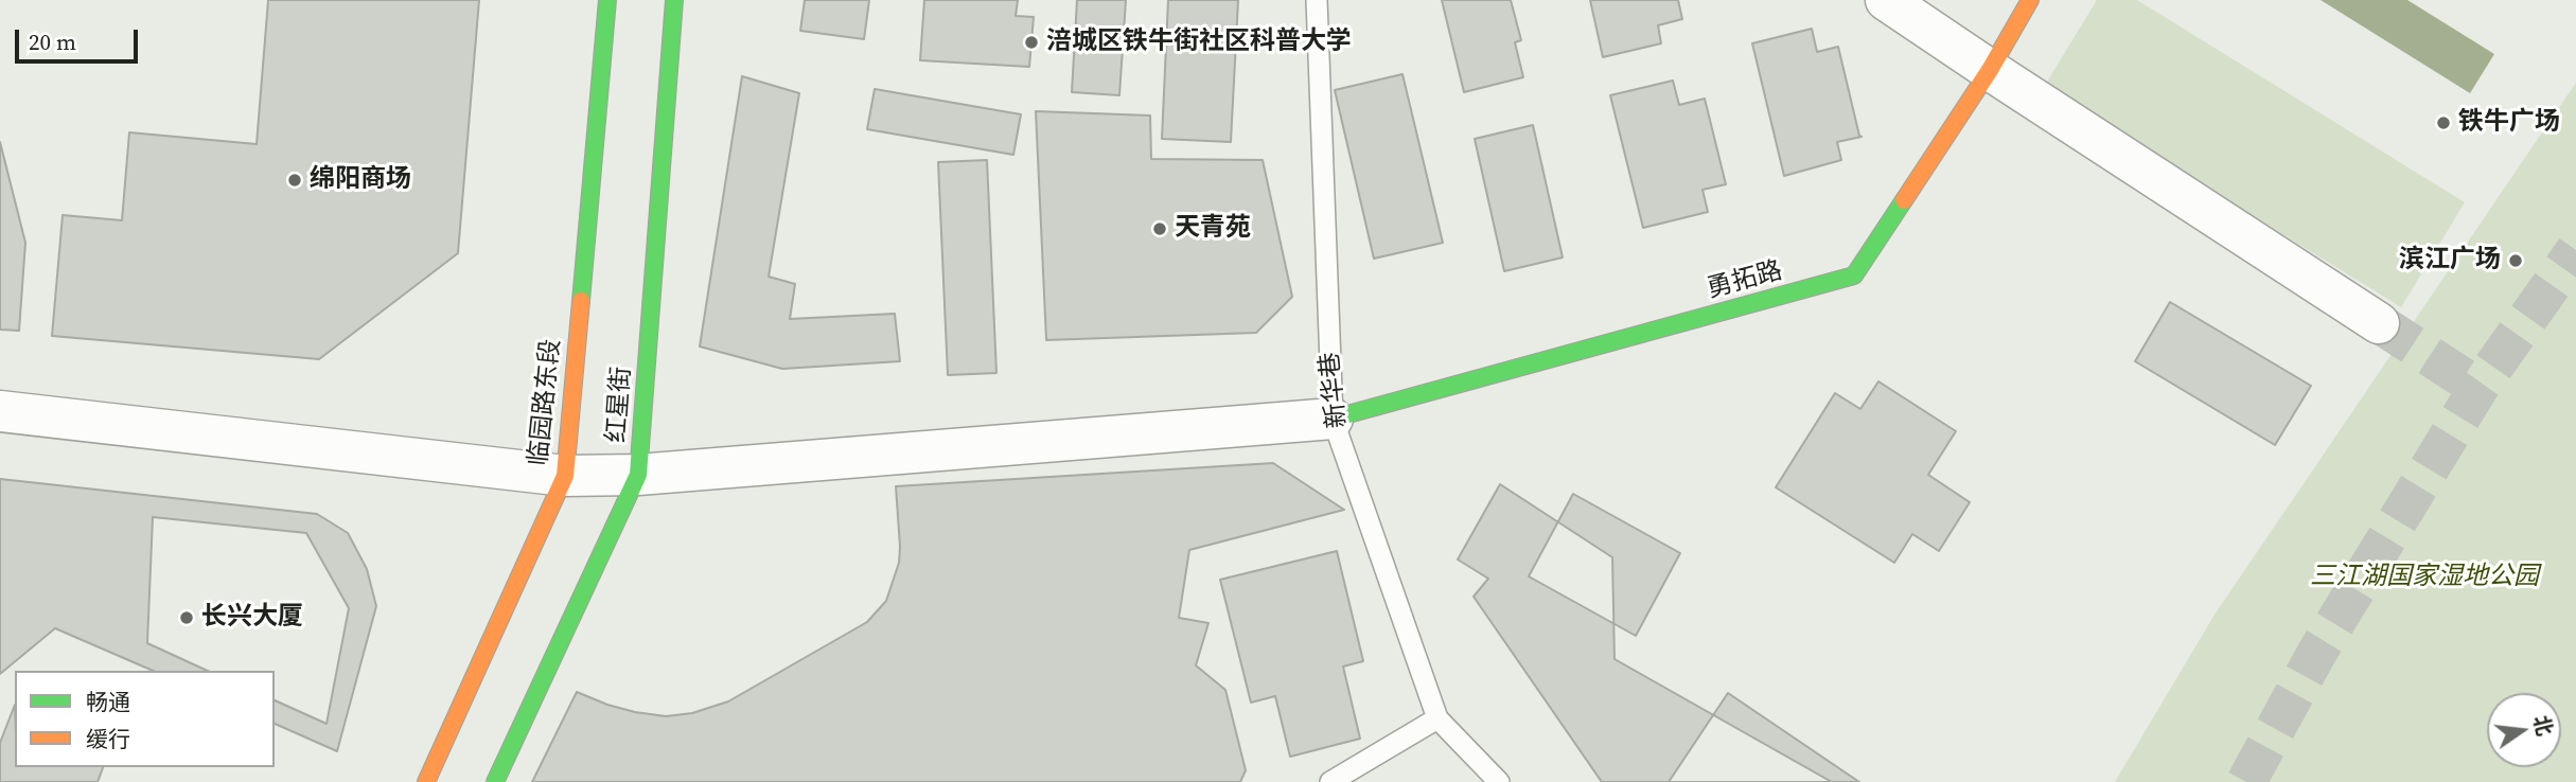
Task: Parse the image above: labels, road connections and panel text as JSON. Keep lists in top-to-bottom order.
{
  "streets": {
    "main road": ["勇拓路", "临园路东段", "红星街"],
    "lane": ["新华巷"]
  },
  "crossings": [
    ["勇拓路", "新华巷"]
  ],
  "parks": ["三江湖国家湿地公园"],
  "places": [
    "涪城区铁牛街社区科普大学",
    "铁牛广场",
    "绵阳商场",
    "天青苑",
    "滨江广场",
    "长兴大厦"
  ],
  "legend": ["畅通", "缓行"],
  "scale_bar": "20 m",
  "north": "right"
}
